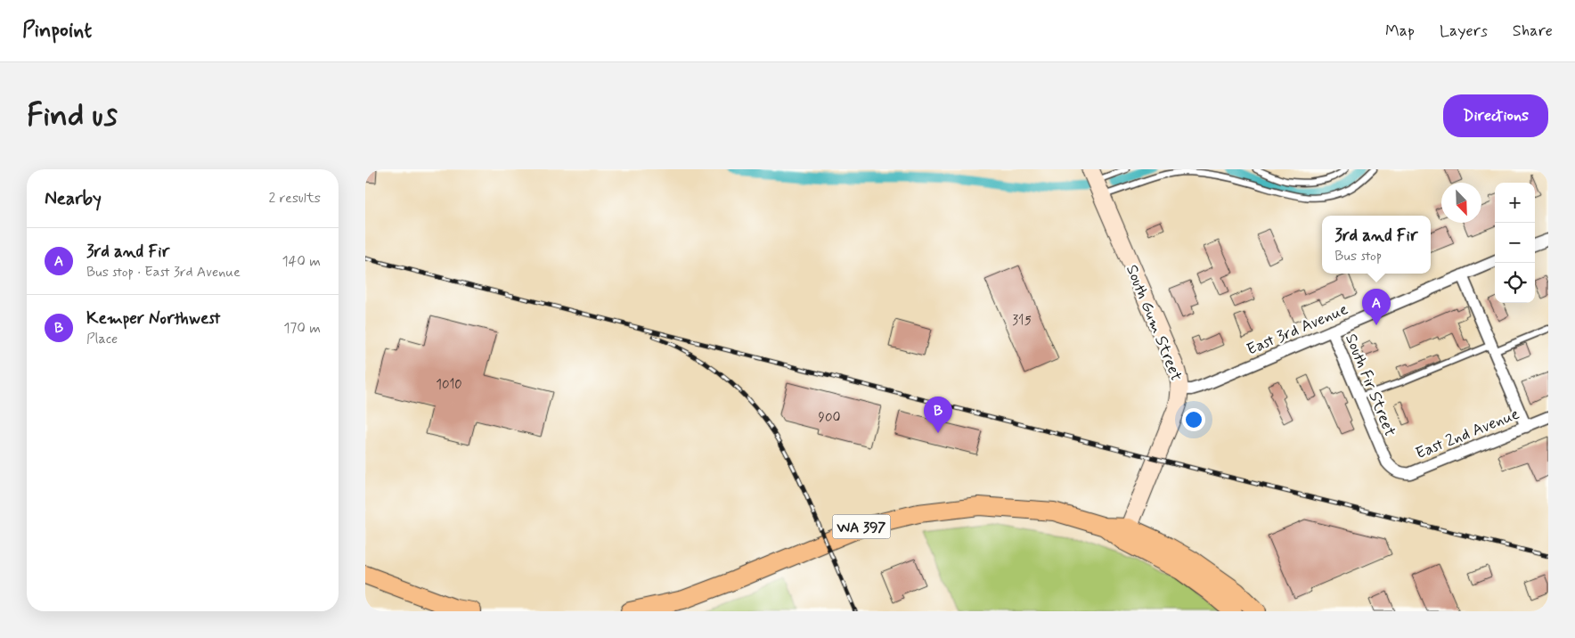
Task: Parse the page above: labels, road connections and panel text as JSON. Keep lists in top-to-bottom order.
{
  "streets": {
    "main road": ["South Gum Street", "WA 397"],
    "street": ["East 3rd Avenue", "South Fir Street", "East 2nd Avenue"]
  },
  "crossings": [
    ["South Gum Street", "East 3rd Avenue"],
    ["South Gum Street", "WA 397"],
    ["East 3rd Avenue", "South Fir Street"],
    ["South Fir Street", "East 2nd Avenue"]
  ],
  "house_numbers": ["315", "1010", "900"],
  "north": "bottom right",
  "page": {
    "header": "Pinpoint",
    "nav": ["Map", "Layers", "Share"],
    "buttons": "Directions",
    "title": "Find us",
    "heading": ["Nearby", "2 results"],
    "map_buttons": ["+", "−"],
    "popup": ["3rd and Fir", "Bus stop"],
    "list": [
      {
        "mark": "A",
        "name": "3rd and Fir",
        "note": "Bus stop · East 3rd Avenue",
        "value": "140 m"
      },
      {
        "mark": "B",
        "name": "Kemper Northwest",
        "note": "Place",
        "value": "170 m"
      }
    ],
    "pins": ["A", "B"]
  }
}
